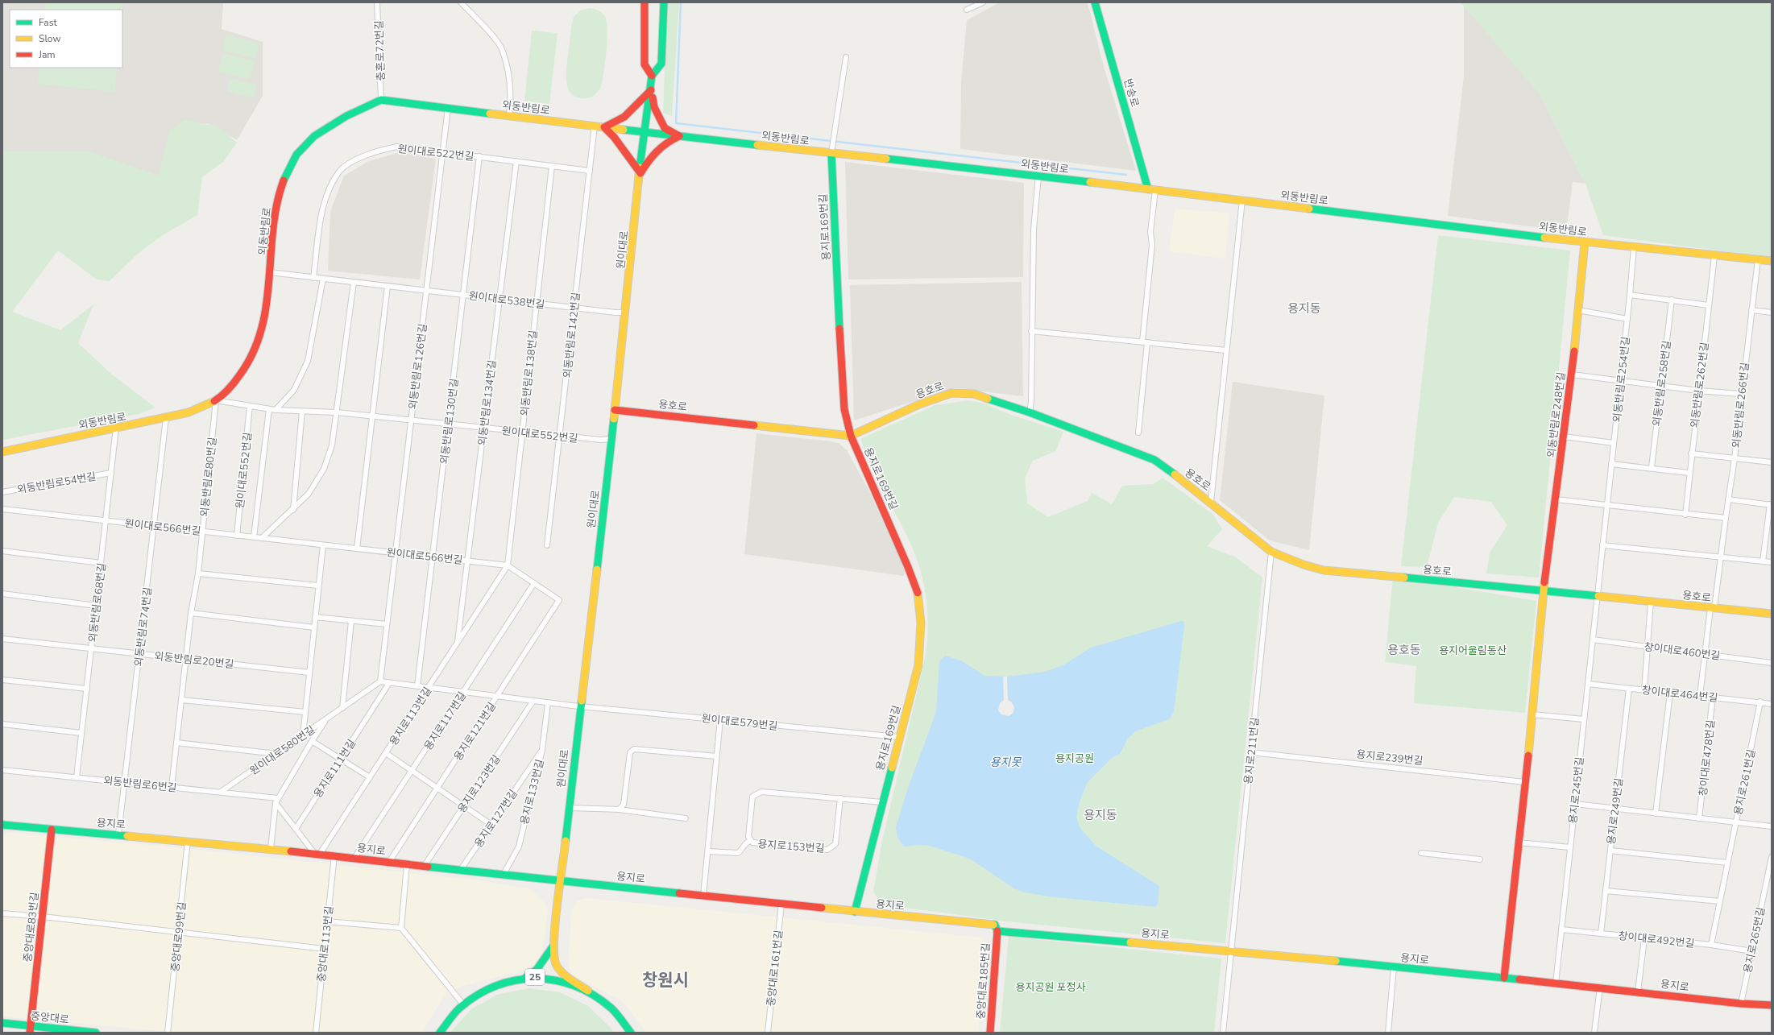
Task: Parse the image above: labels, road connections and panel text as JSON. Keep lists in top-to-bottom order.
{
  "streets": {
    "main road": [
      "반송로",
      "외동반림로",
      "용지로169번길",
      "원이대로",
      "용호로",
      "외동반림로248번길",
      "용지로",
      "중앙대로83번길",
      "25",
      "중앙대로185번길",
      "중앙대로"
    ],
    "street": [
      "충혼로72번길",
      "원이대로522번길",
      "원이대로538번길",
      "외동반림로142번길",
      "외동반림로126번길",
      "외동반림로138번길",
      "외동반림로254번길",
      "외동반림로258번길",
      "외동반림로262번길",
      "외동반림로134번길",
      "외동반림로266번길",
      "외동반림로130번길",
      "원이대로552번길",
      "외동반림로80번길",
      "외동반림로54번길",
      "원이대로566번길",
      "외동반림로68번길",
      "외동반림로74번길",
      "창이대로460번길",
      "외동반림로20번길",
      "창이대로464번길",
      "용지로113번길",
      "용지로117번길",
      "원이대로579번길",
      "용지로121번길",
      "원이대로580번길",
      "용지로211번길",
      "용지로239번길",
      "창이대로478번길",
      "용지로111번길",
      "용지로261번길",
      "외동반림로6번길",
      "용지로123번길",
      "용지로245번길",
      "용지로133번길",
      "용지로249번길",
      "용지로127번길",
      "용지로153번길",
      "중앙대로99번길",
      "창이대로492번길",
      "용지로265번길",
      "중앙대로113번길",
      "중앙대로161번길"
    ]
  },
  "crossings": [
    ["충혼로72번길", "외동반림로"],
    ["반송로", "외동반림로"],
    ["외동반림로", "용지로169번길"],
    ["외동반림로", "원이대로"],
    ["외동반림로", "원이대로538번길"],
    ["외동반림로", "외동반림로142번길"],
    ["외동반림로", "외동반림로126번길"],
    ["외동반림로", "외동반림로254번길"],
    ["외동반림로", "외동반림로262번길"],
    ["외동반림로", "외동반림로266번길"],
    ["외동반림로", "외동반림로248번길"],
    ["외동반림로", "원이대로552번길"],
    ["외동반림로", "외동반림로80번길"],
    ["외동반림로", "외동반림로68번길"],
    ["외동반림로", "외동반림로74번길"],
    ["원이대로522번길", "원이대로538번길"],
    ["원이대로522번길", "외동반림로142번길"],
    ["원이대로522번길", "외동반림로126번길"],
    ["원이대로522번길", "외동반림로138번길"],
    ["원이대로522번길", "외동반림로134번길"],
    ["원이대로522번길", "외동반림로130번길"],
    ["용지로169번길", "용호로"],
    ["용지로169번길", "원이대로579번길"],
    ["용지로169번길", "용지로"],
    ["원이대로", "원이대로538번길"],
    ["원이대로", "용호로"],
    ["원이대로", "원이대로552번길"],
    ["원이대로", "원이대로579번길"],
    ["원이대로", "용지로"],
    ["원이대로", "25"],
    ["원이대로538번길", "외동반림로142번길"],
    ["원이대로538번길", "외동반림로126번길"],
    ["원이대로538번길", "외동반림로138번길"],
    ["원이대로538번길", "외동반림로134번길"],
    ["원이대로538번길", "외동반림로130번길"],
    ["외동반림로142번길", "원이대로552번길"],
    ["외동반림로126번길", "원이대로552번길"],
    ["외동반림로126번길", "원이대로566번길"],
    ["외동반림로126번길", "원이대로580번길"],
    ["외동반림로138번길", "원이대로552번길"],
    ["외동반림로138번길", "원이대로566번길"],
    ["외동반림로138번길", "용지로113번길"],
    ["외동반림로254번길", "용호로"],
    ["외동반림로254번길", "용지로245번길"],
    ["용호로", "외동반림로266번길"],
    ["용호로", "외동반림로248번길"],
    ["용호로", "용지로211번길"],
    ["용호로", "용지로245번길"],
    ["외동반림로134번길", "원이대로552번길"],
    ["외동반림로134번길", "원이대로566번길"],
    ["외동반림로134번길", "용지로113번길"],
    ["외동반림로266번길", "창이대로460번길"],
    ["외동반림로266번길", "창이대로464번길"],
    ["외동반림로130번길", "원이대로552번길"],
    ["외동반림로130번길", "원이대로566번길"],
    ["원이대로552번길", "외동반림로80번길"],
    ["원이대로552번길", "원이대로566번길"],
    ["외동반림로80번길", "원이대로566번길"],
    ["외동반림로80번길", "외동반림로20번길"],
    ["외동반림로80번길", "외동반림로6번길"],
    ["외동반림로54번길", "외동반림로68번길"],
    ["원이대로566번길", "외동반림로68번길"],
    ["원이대로566번길", "외동반림로74번길"],
    ["외동반림로68번길", "외동반림로20번길"],
    ["외동반림로68번길", "외동반림로6번길"],
    ["외동반림로74번길", "외동반림로20번길"],
    ["외동반림로74번길", "외동반림로6번길"],
    ["외동반림로74번길", "용지로"],
    ["창이대로460번길", "용지로245번길"],
    ["창이대로464번길", "창이대로478번길"],
    ["창이대로464번길", "용지로261번길"],
    ["창이대로464번길", "용지로245번길"],
    ["창이대로464번길", "용지로249번길"],
    ["용지로113번길", "용지로"],
    ["용지로117번길", "용지로121번길"],
    ["용지로117번길", "용지로"],
    ["용지로121번길", "용지로"],
    ["원이대로580번길", "외동반림로6번길"],
    ["용지로211번길", "용지로239번길"],
    ["용지로211번길", "용지로"],
    ["용지로261번길", "창이대로492번길"],
    ["용지로123번길", "용지로"],
    ["용지로245번길", "용지로"],
    ["용지로245번길", "창이대로492번길"],
    ["용지로133번길", "용지로127번길"],
    ["용지로133번길", "용지로"],
    ["용지로249번길", "창이대로492번길"],
    ["용지로127번길", "용지로"],
    ["용지로", "중앙대로83번길"],
    ["용지로", "중앙대로99번길"],
    ["용지로", "용지로265번길"],
    ["용지로", "중앙대로113번길"],
    ["용지로", "중앙대로161번길"],
    ["용지로", "중앙대로185번길"],
    ["중앙대로83번길", "중앙대로"],
    ["창이대로492번길", "용지로265번길"]
  ],
  "districts": [
    "용지동",
    "용호동",
    "용지동",
    "창원시"
  ],
  "water": ["용지못"],
  "parks": ["용지어울림동산", "용지공원", "용지공원 포정사"],
  "legend": ["Fast", "Slow", "Jam"]
}
